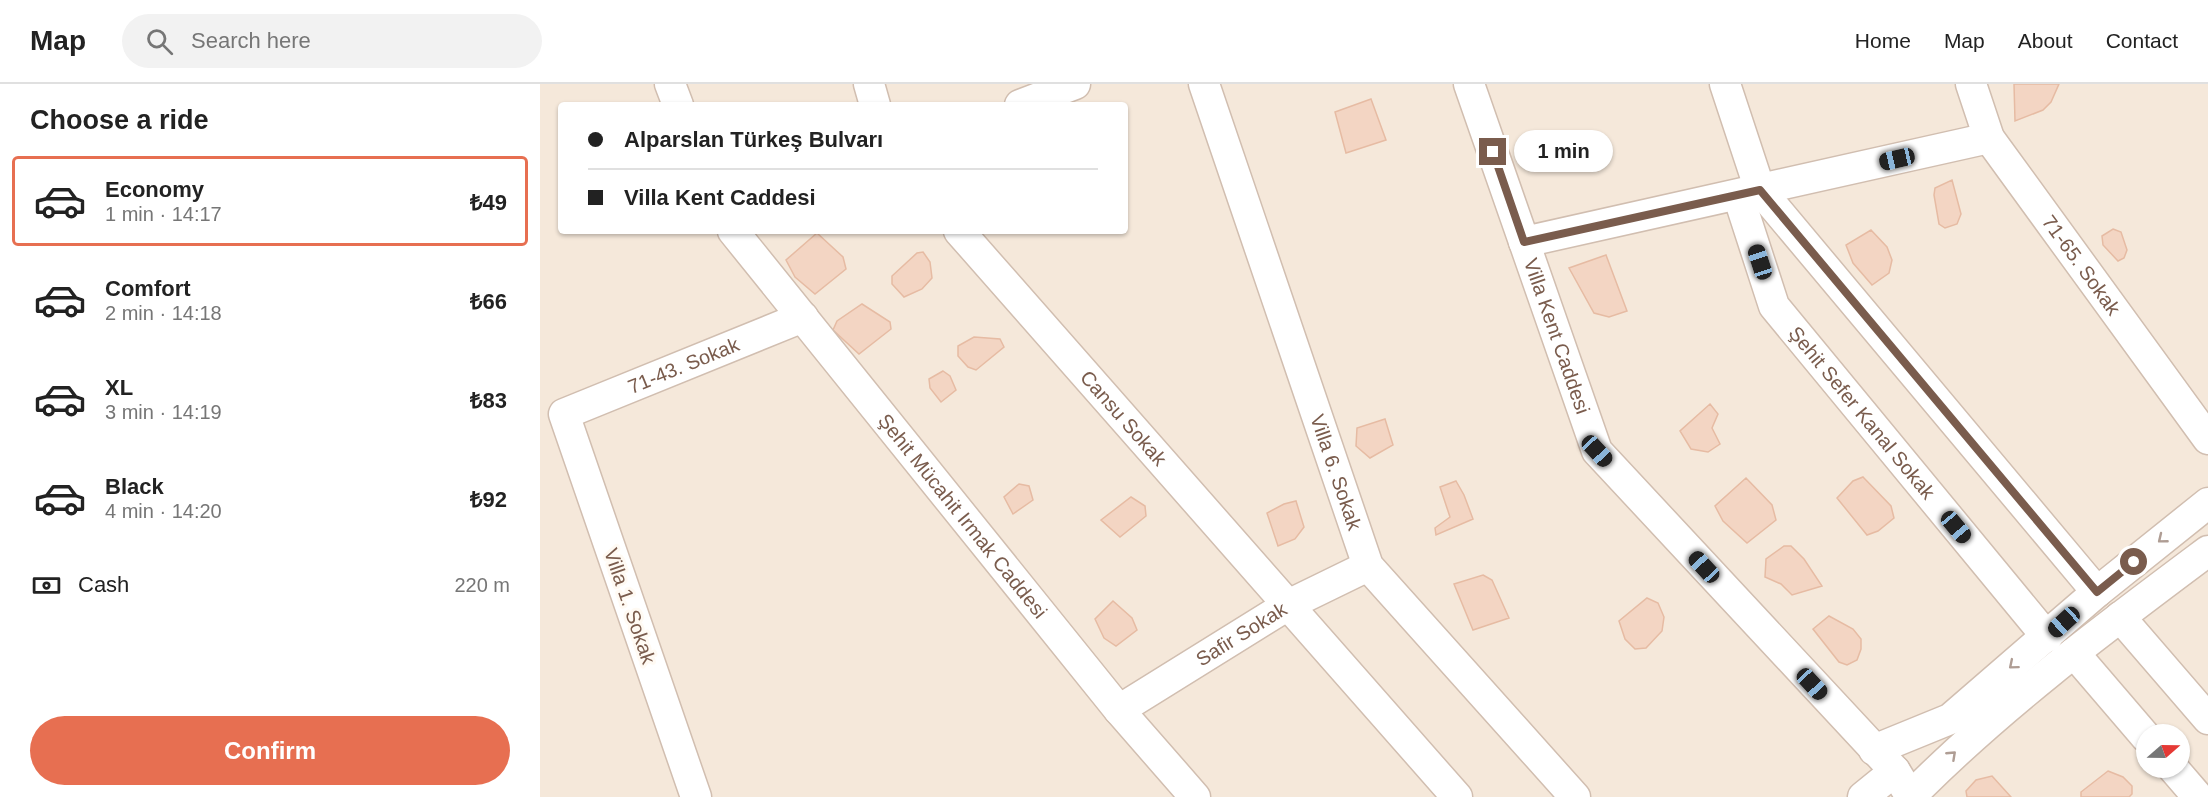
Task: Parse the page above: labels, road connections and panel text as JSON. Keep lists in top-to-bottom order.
{
  "streets": {
    "street": [
      "71-65. Sokak",
      "Villa Kent Caddesi",
      "71-43. Sokak",
      "Şehit Sefer Kanal Sokak",
      "Cansu Sokak",
      "Villa 6. Sokak",
      "Şehit Mücahit Irmak Caddesi",
      "Villa 1. Sokak",
      "Safir Sokak"
    ]
  },
  "crossings": [
    ["71-43. Sokak", "Şehit Mücahit Irmak Caddesi"],
    ["71-43. Sokak", "Villa 1. Sokak"],
    ["Cansu Sokak", "Safir Sokak"],
    ["Villa 6. Sokak", "Safir Sokak"],
    ["Şehit Mücahit Irmak Caddesi", "Safir Sokak"]
  ],
  "north": "right",
  "page": {
    "header": "Map",
    "search": "Search here",
    "nav": [
      "Home",
      "Map",
      "About",
      "Contact"
    ],
    "heading": "Choose a ride",
    "banner": ["Alparslan Türkeş Bulvarı", "Villa Kent Caddesi"],
    "bubble": "1 min",
    "list": [
      {
        "name": "Economy",
        "note": "1 min · 14:17",
        "value": "₺49"
      },
      {
        "name": "Comfort",
        "note": "2 min · 14:18",
        "value": "₺66"
      },
      {
        "name": "XL",
        "note": "3 min · 14:19",
        "value": "₺83"
      },
      {
        "name": "Black",
        "note": "4 min · 14:20",
        "value": "₺92"
      }
    ],
    "pay": ["Cash", "220 m"],
    "buttons": "Confirm"
  }
}
